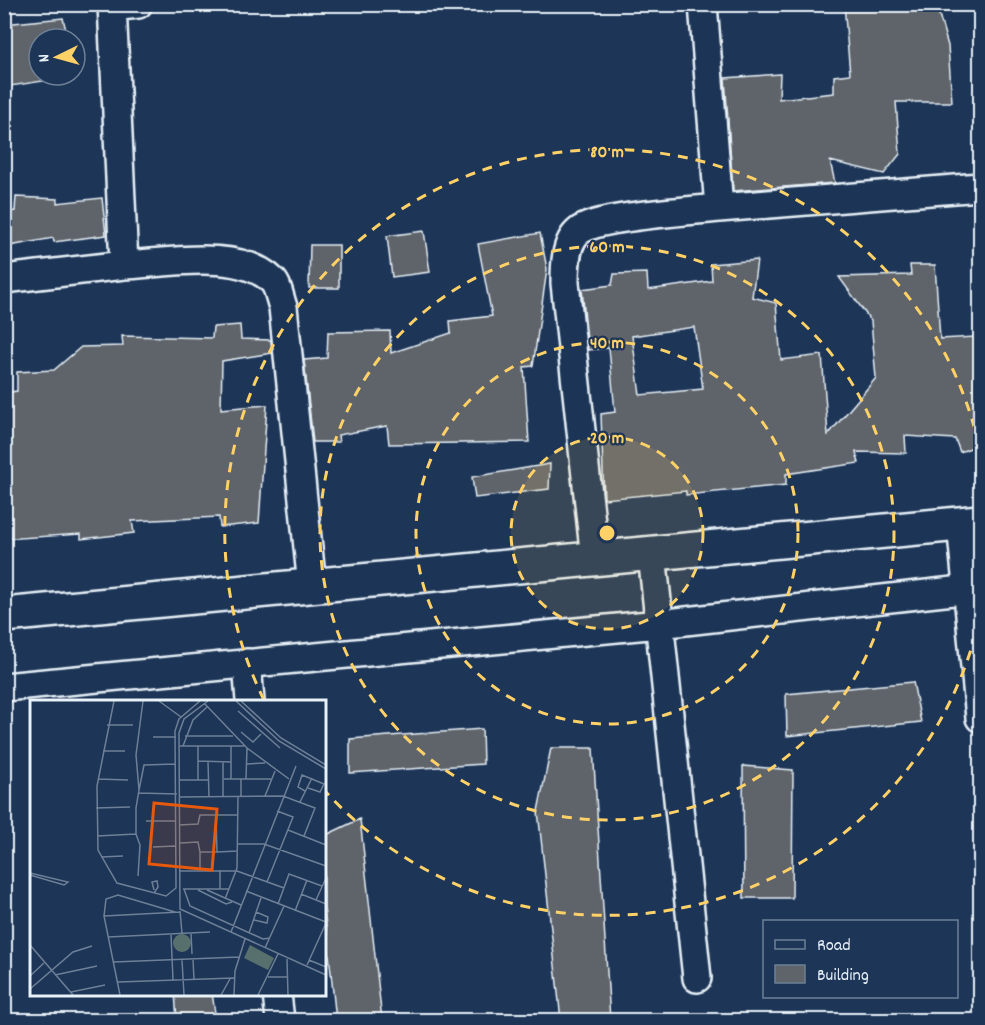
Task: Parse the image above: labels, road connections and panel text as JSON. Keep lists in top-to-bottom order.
{
  "legend": ["Road", "Building"],
  "north": "left",
  "rings": [
    "80 m",
    "60 m",
    "40 m",
    "20 m"
  ]
}
